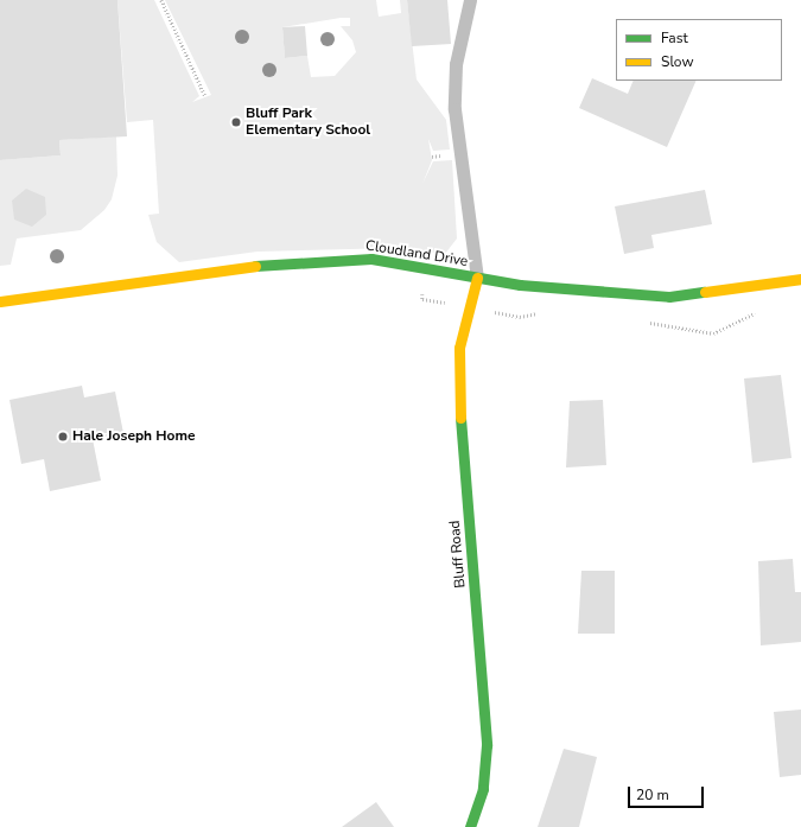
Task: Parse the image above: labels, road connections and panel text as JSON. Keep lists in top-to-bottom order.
{
  "streets": {
    "street": ["Cloudland Drive", "Bluff Road"]
  },
  "crossings": [
    ["Cloudland Drive", "Bluff Road"]
  ],
  "places": ["Bluff Park Elementary School", "Hale Joseph Home"],
  "legend": ["Fast", "Slow"],
  "scale_bar": "20 m"
}
